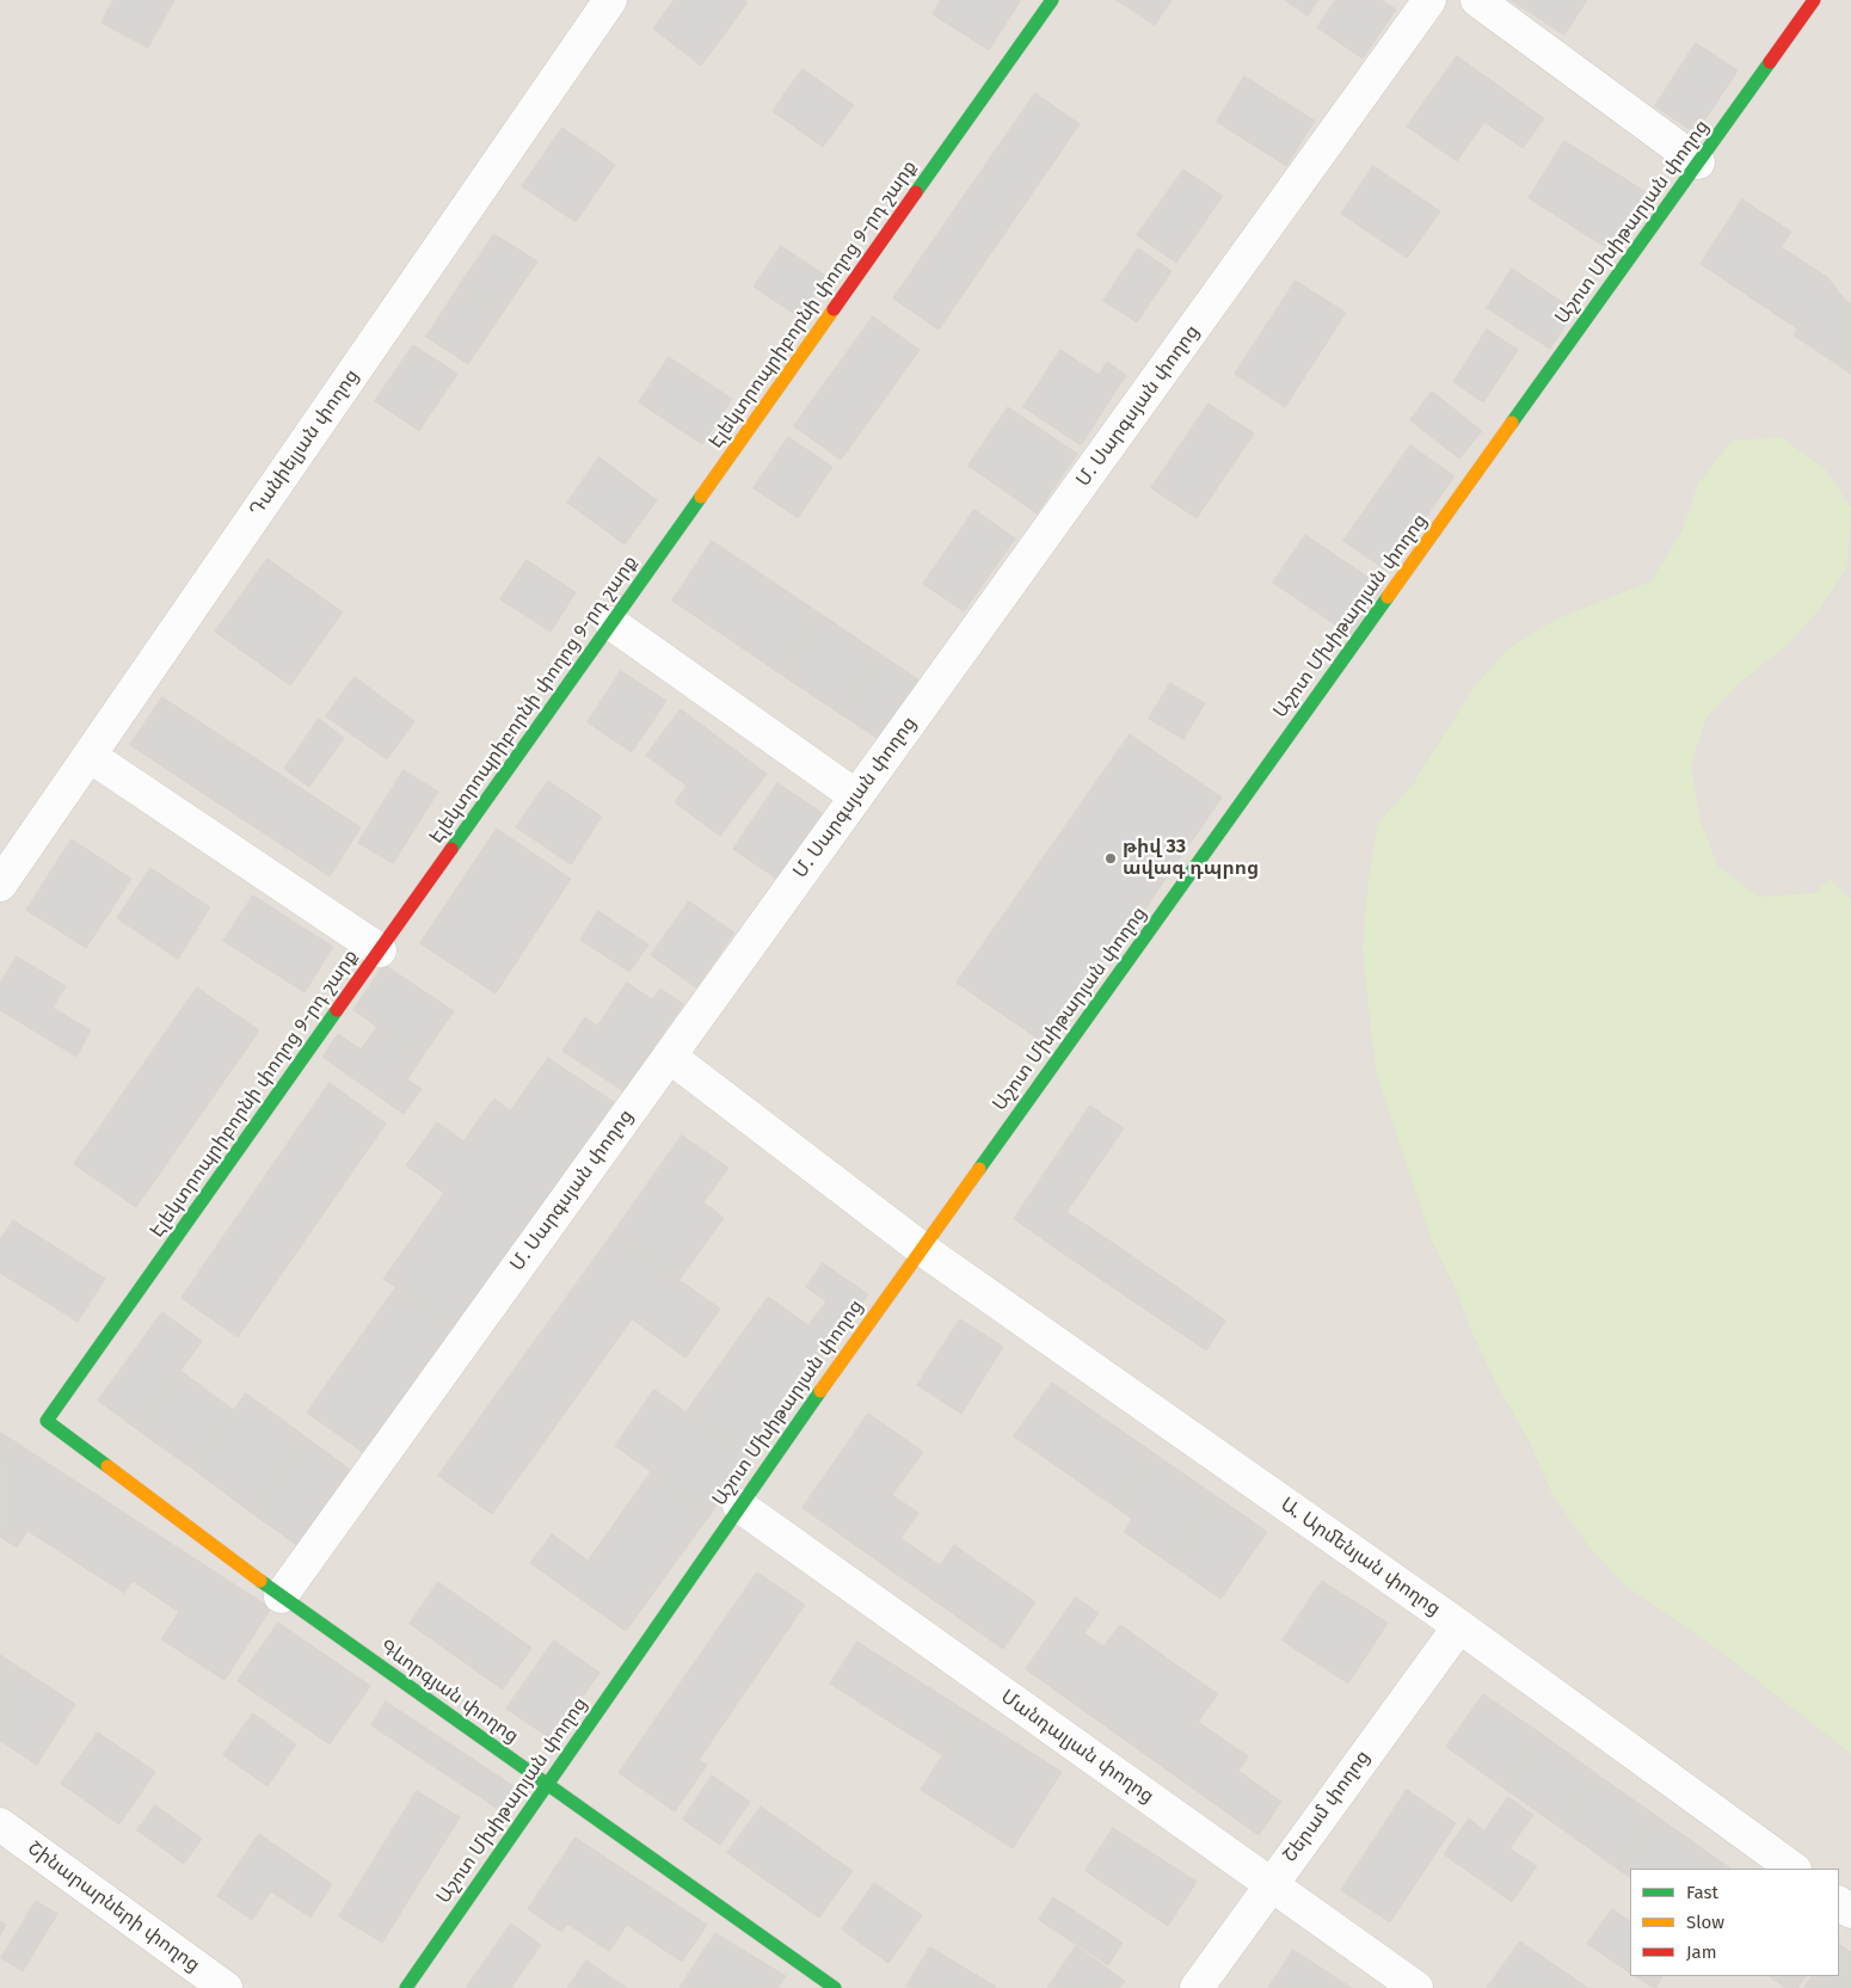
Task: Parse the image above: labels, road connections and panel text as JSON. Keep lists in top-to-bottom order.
{
  "streets": {
    "street": [
      "Աշոտ Մխիթարյան փողոց",
      "Էլեկտրոպրիբորնի փողոց 9-րդ շարք",
      "Մ. Սարգսյան փողոց",
      "Դանիելյան փողոց",
      "Ա. Արմենյան փողոց",
      "Գևորգյան փողոց",
      "Մանդալյան փողոց",
      "Շերամ փողոց",
      "Շինարարների փողոց"
    ]
  },
  "crossings": [
    ["Աշոտ Մխիթարյան փողոց", "Ա. Արմենյան փողոց"],
    ["Աշոտ Մխիթարյան փողոց", "Գևորգյան փողոց"],
    ["Աշոտ Մխիթարյան փողոց", "Մանդալյան փողոց"],
    ["Էլեկտրոպրիբորնի փողոց 9-րդ շարք", "Գևորգյան փողոց"],
    ["Մ. Սարգսյան փողոց", "Ա. Արմենյան փողոց"],
    ["Մ. Սարգսյան փողոց", "Գևորգյան փողոց"],
    ["Ա. Արմենյան փողոց", "Շերամ փողոց"],
    ["Մանդալյան փողոց", "Շերամ փողոց"]
  ],
  "places": ["թիվ 33 ավագ դպրոց"],
  "legend": ["Fast", "Slow", "Jam"]
}
